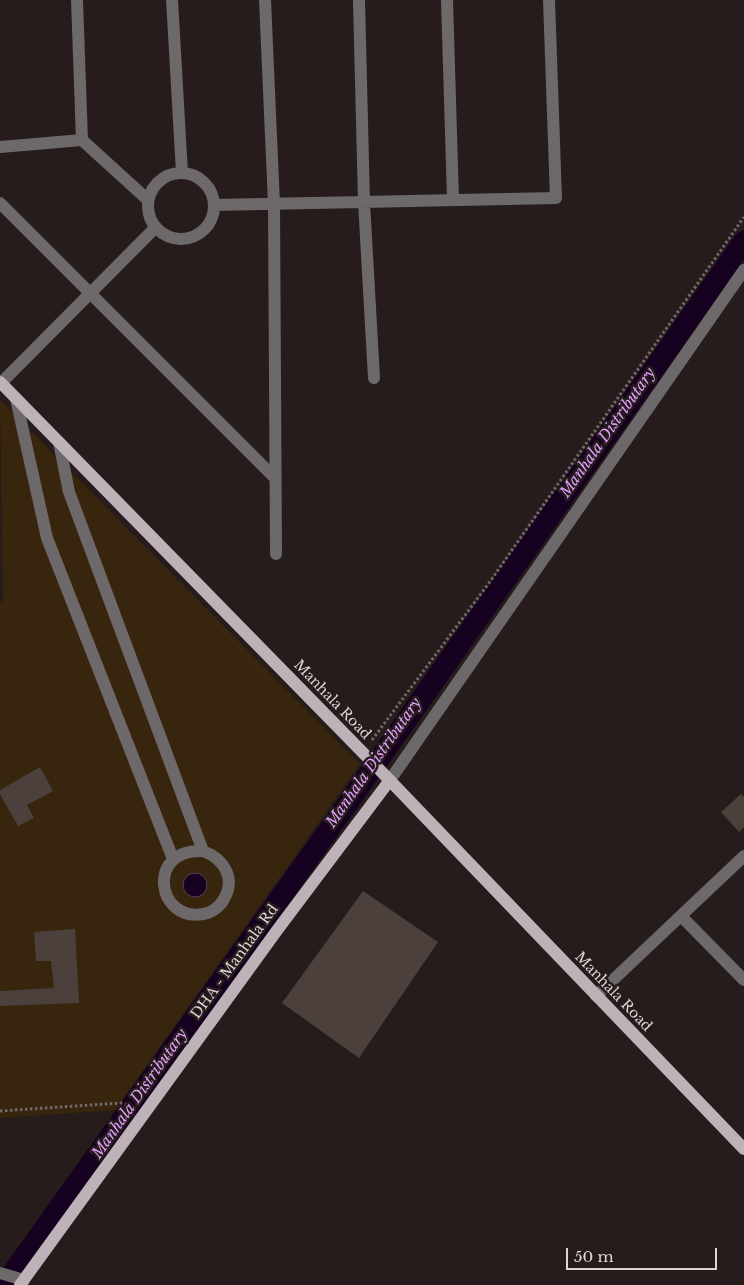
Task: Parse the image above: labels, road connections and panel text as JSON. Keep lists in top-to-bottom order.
{
  "streets": {
    "main road": ["Manhala Road", "DHA - Manhala Rd"]
  },
  "crossings": [
    ["Manhala Road", "DHA - Manhala Rd"]
  ],
  "water": ["Manhala Distributary"],
  "scale_bar": "50 m"
}
